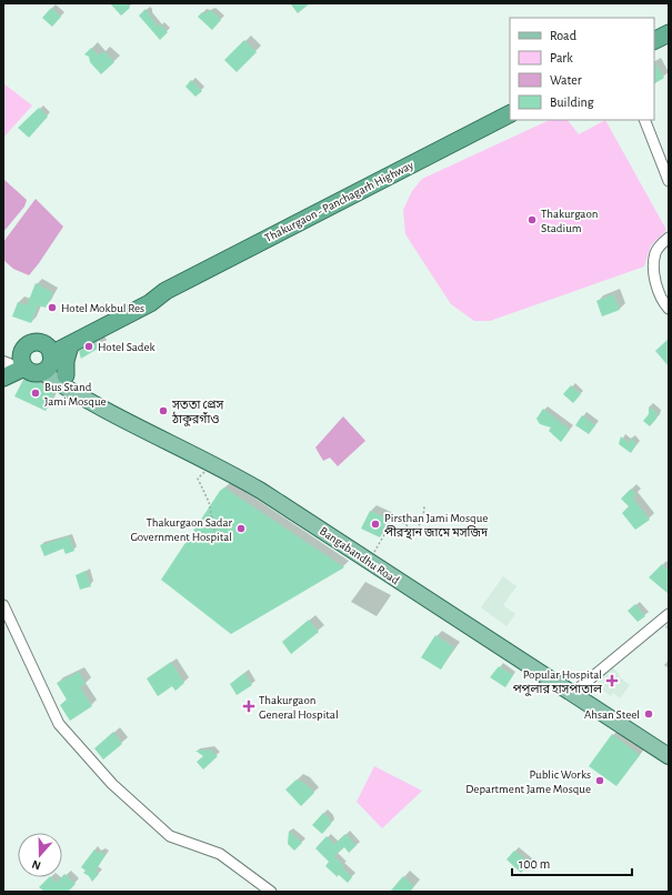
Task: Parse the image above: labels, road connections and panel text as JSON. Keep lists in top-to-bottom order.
{
  "streets": {
    "highway": ["Thakurgaon - Panchagarh Highway"],
    "main road": ["Bangabandhu Road"]
  },
  "crossings": [
    ["Thakurgaon - Panchagarh Highway", "Bangabandhu Road"]
  ],
  "places": {
    "other": [
      "Thakurgaon Stadium",
      "Hotel Mokbul Res",
      "Hotel Sadek",
      "Bus Stand Jami Mosque",
      "সততা প্রেস ঠাকুরগাঁও",
      "Pirsthan Jami Mosque পীরস্থান জামে মসজিদ",
      "Thakurgaon Sadar Government Hospital",
      "Ahsan Steel",
      "Public Works Department Jame Mosque"
    ],
    "health": ["Popular Hospital পপুলার হাসপাতাল", "Thakurgaon General Hospital"]
  },
  "legend": [
    "Road",
    "Park",
    "Water",
    "Building"
  ],
  "scale_bar": "100 m",
  "north": "bottom"
}
